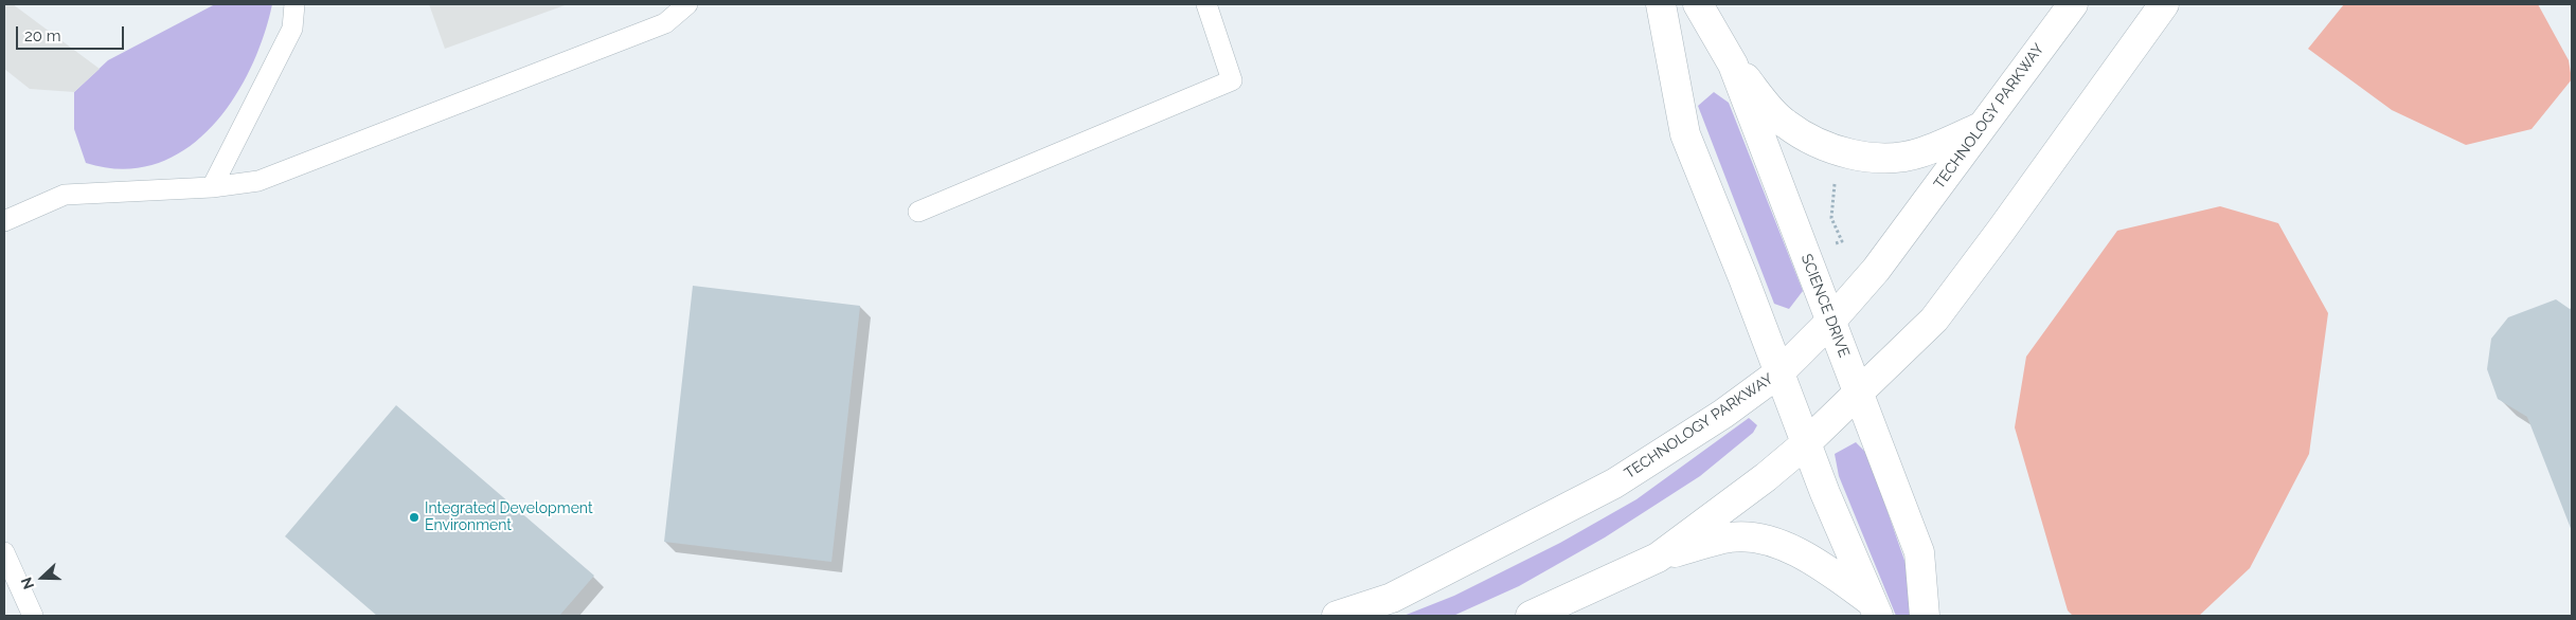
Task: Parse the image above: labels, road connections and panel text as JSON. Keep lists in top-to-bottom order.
{
  "streets": {
    "street": ["TECHNOLOGY PARKWAY", "SCIENCE DRIVE"]
  },
  "crossings": [
    ["TECHNOLOGY PARKWAY", "SCIENCE DRIVE"]
  ],
  "places": ["Integrated Development Environment"],
  "scale_bar": "20 m",
  "north": "left"
}
